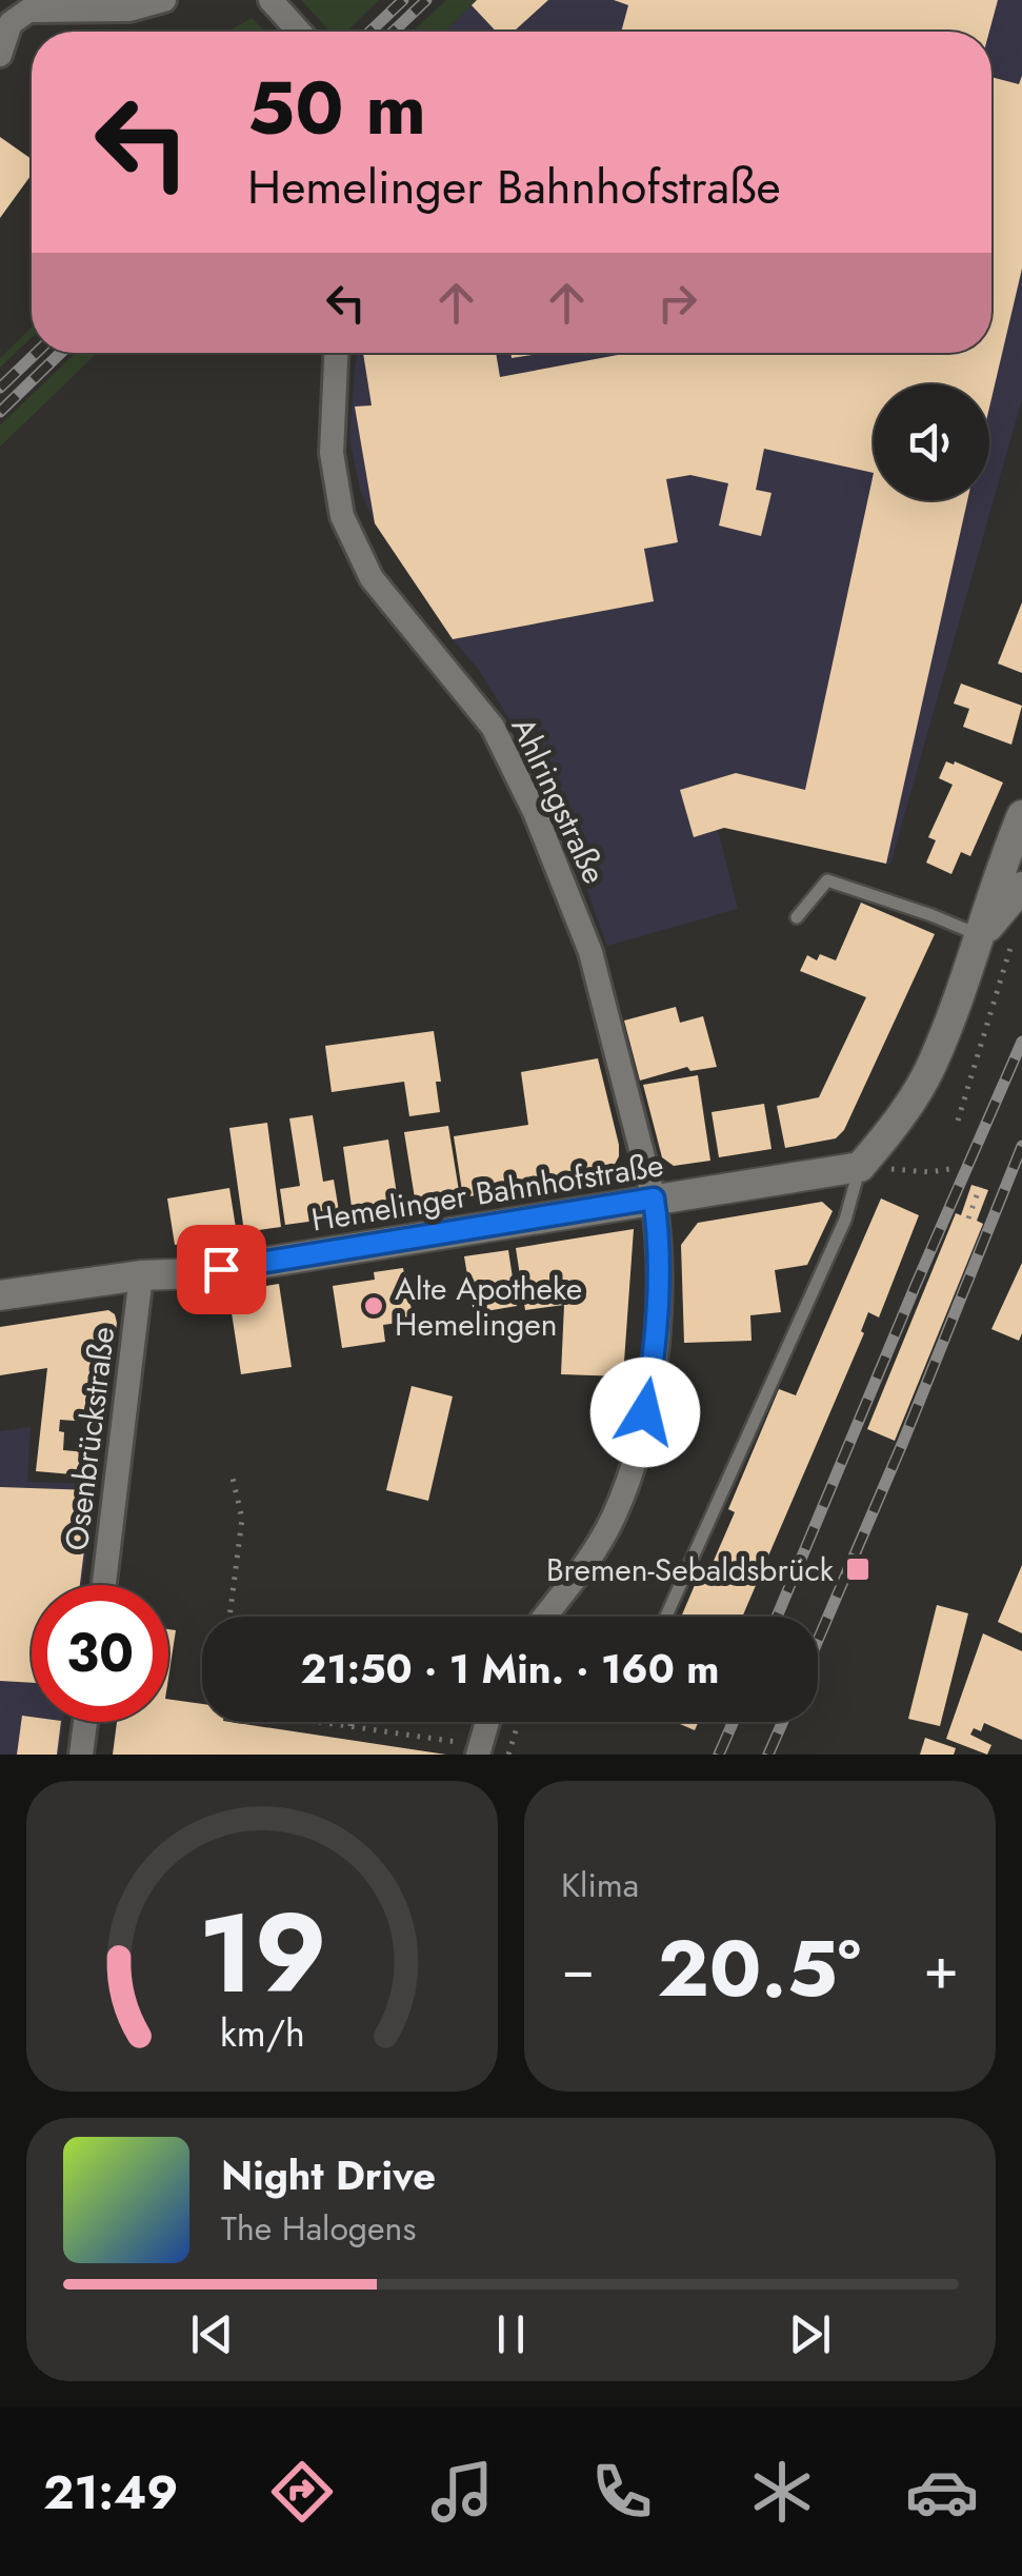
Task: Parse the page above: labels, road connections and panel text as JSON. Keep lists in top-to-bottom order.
{
  "streets": {
    "street": ["Ahlringstraße", "Hemelinger Bahnhofstraße", "Osenbrückstraße"]
  },
  "crossings": [
    ["Ahlringstraße", "Hemelinger Bahnhofstraße"],
    ["Hemelinger Bahnhofstraße", "Osenbrückstraße"]
  ],
  "places": {
    "other": ["Alte Apotheke Hemelingen"],
    "transit": ["Bremen-Sebaldsbrück"]
  },
  "page": {
    "turn": ["50 m", "Hemelinger Bahnhofstraße"],
    "limit": "30",
    "trip": "21:50 · 1 Min. · 160 m",
    "tile": "Klima",
    "heat": ["−", "20.5°", "+"],
    "song": ["Night Drive", "The Halogens"],
    "tabs": "21:49",
    "gauge": ["19", "km/h"]
  }
}
